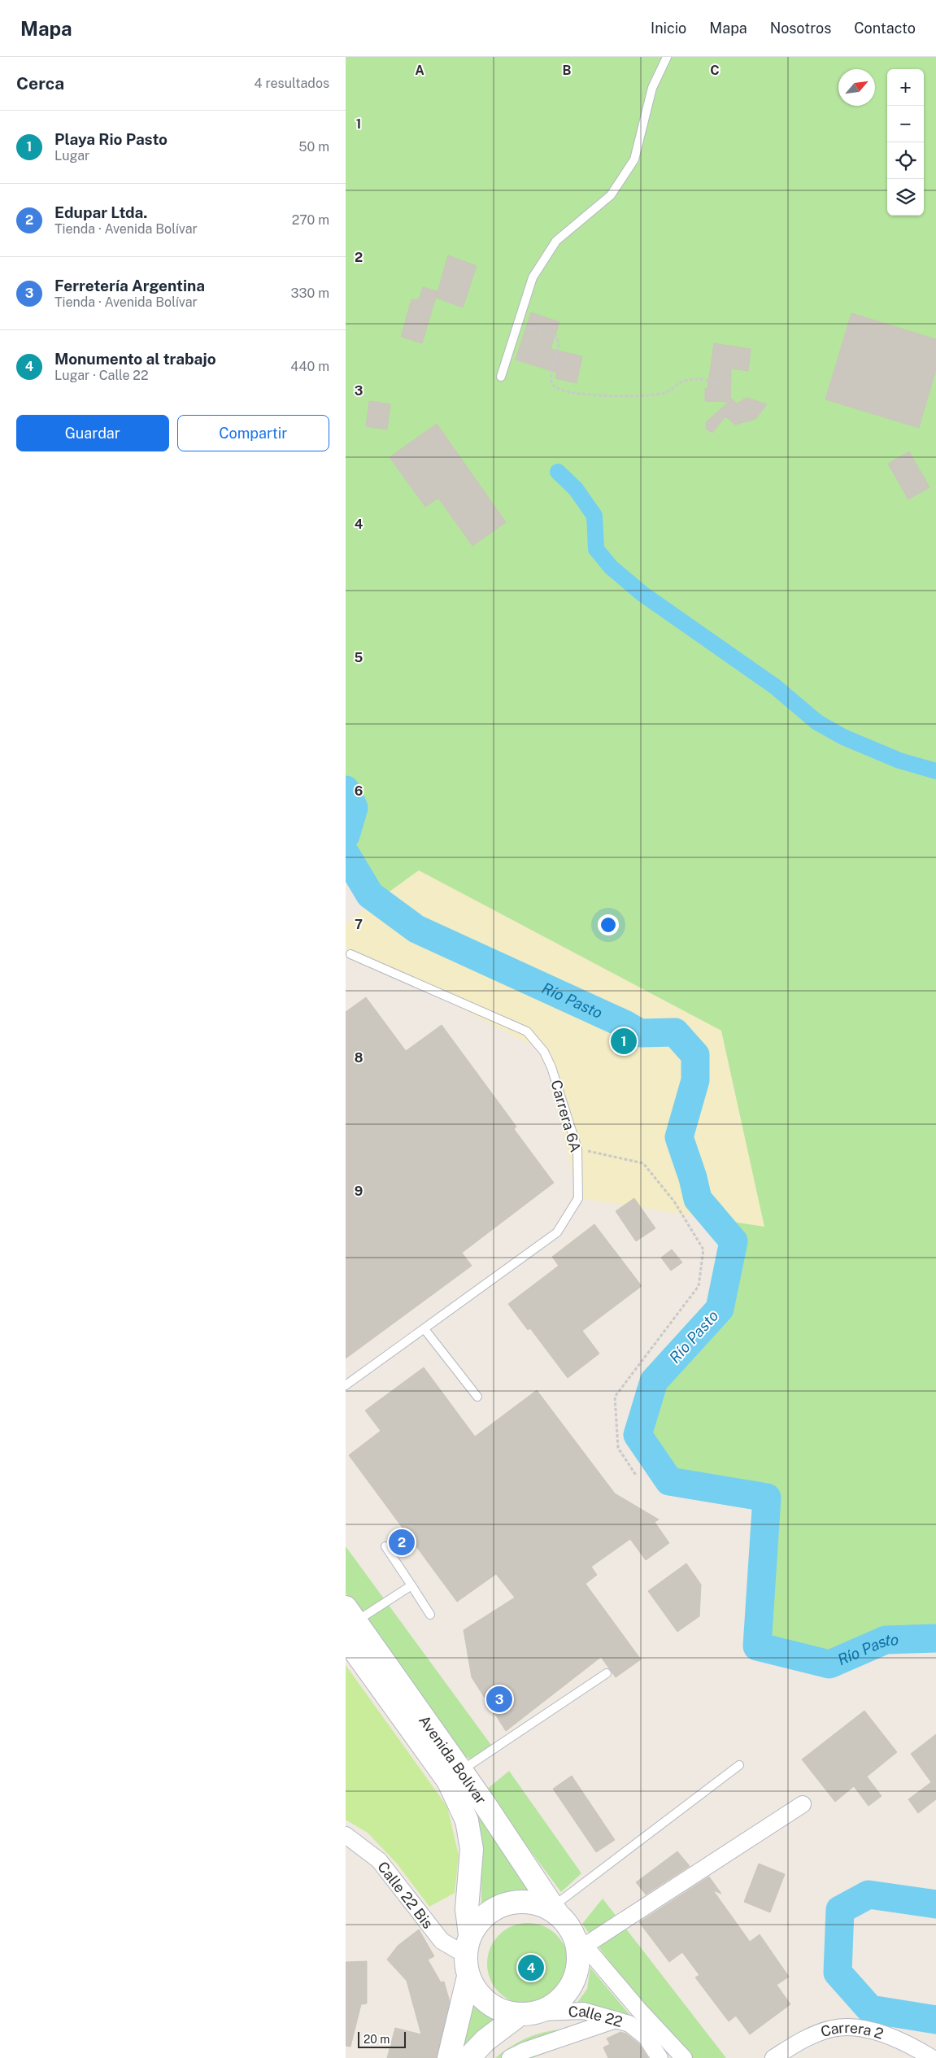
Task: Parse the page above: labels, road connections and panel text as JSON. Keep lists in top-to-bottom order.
{
  "streets": {
    "main road": ["Avenida Bolívar"],
    "street": ["Calle 22 Bis", "Calle 22", "Carrera 2"],
    "lane": ["Carrera 6A"]
  },
  "crossings": [
    ["Avenida Bolívar", "Calle 22 Bis"],
    ["Avenida Bolívar", "Calle 22"],
    ["Calle 22 Bis", "Calle 22"]
  ],
  "water": ["Río Pasto"],
  "scale_bar": "20 m",
  "north": "top right",
  "page": {
    "header": "Mapa",
    "nav": [
      "Inicio",
      "Mapa",
      "Nosotros",
      "Contacto"
    ],
    "heading": ["Cerca", "4 resultados"],
    "map_buttons": ["+", "−"],
    "list": [
      {
        "mark": "1",
        "name": "Playa Rio Pasto",
        "note": "Lugar",
        "value": "50 m"
      },
      {
        "mark": "2",
        "name": "Edupar Ltda.",
        "note": "Tienda · Avenida Bolívar",
        "value": "270 m"
      },
      {
        "mark": "3",
        "name": "Ferretería Argentina",
        "note": "Tienda · Avenida Bolívar",
        "value": "330 m"
      },
      {
        "mark": "4",
        "name": "Monumento al trabajo",
        "note": "Lugar · Calle 22",
        "value": "440 m"
      }
    ],
    "buttons": ["Guardar", "Compartir"],
    "pins": [
      "1",
      "2",
      "3",
      "4"
    ],
    "scale": "20 m"
  },
  "grid": {
    "columns": ["A", "B", "C"],
    "rows": [
      "1",
      "2",
      "3",
      "4",
      "5",
      "6",
      "7",
      "8",
      "9"
    ]
  }
}
